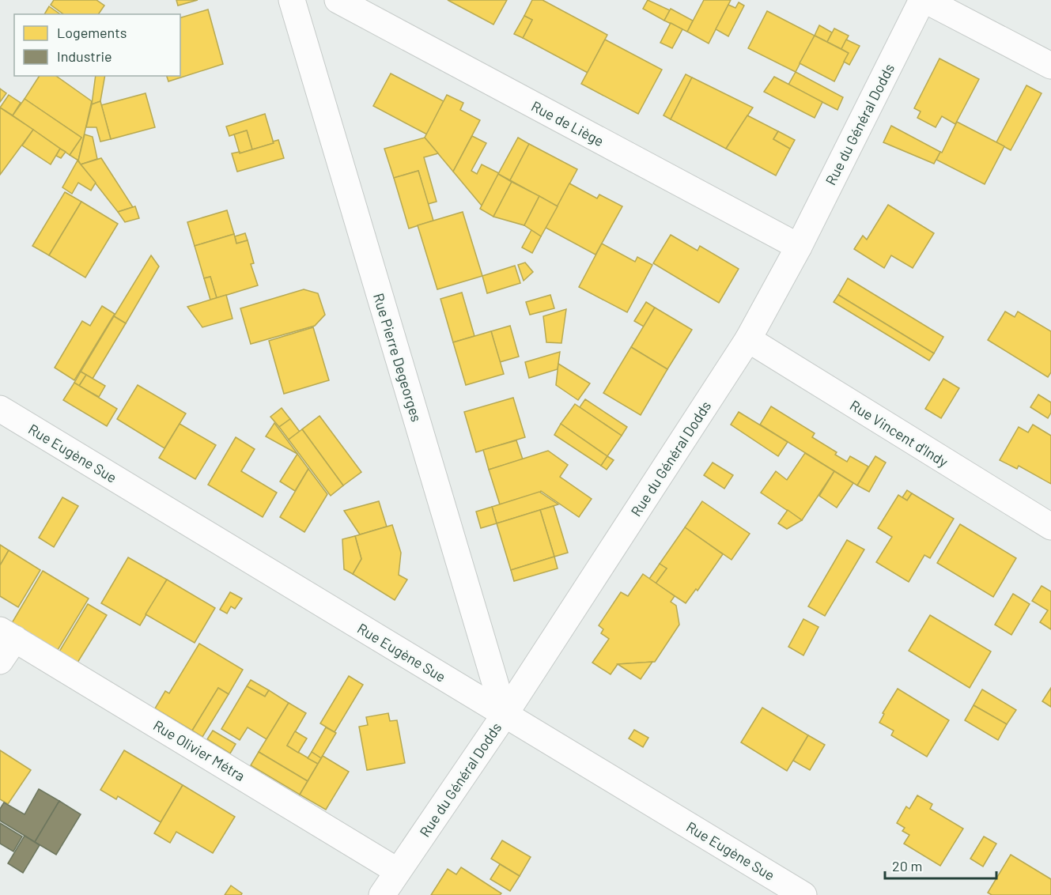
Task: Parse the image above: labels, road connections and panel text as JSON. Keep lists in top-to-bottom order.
{
  "streets": {
    "street": [
      "Rue de Liège",
      "Rue du Général Dodds",
      "Rue Pierre Degeorges",
      "Rue Vincent d'Indy",
      "Rue Eugène Sue",
      "Rue Olivier Métra"
    ]
  },
  "crossings": [
    ["Rue de Liège", "Rue du Général Dodds"],
    ["Rue du Général Dodds", "Rue Pierre Degeorges"],
    ["Rue du Général Dodds", "Rue Vincent d'Indy"],
    ["Rue du Général Dodds", "Rue Eugène Sue"],
    ["Rue du Général Dodds", "Rue Olivier Métra"],
    ["Rue Pierre Degeorges", "Rue Eugène Sue"]
  ],
  "legend": ["Logements", "Industrie"],
  "scale_bar": "20 m"
}
